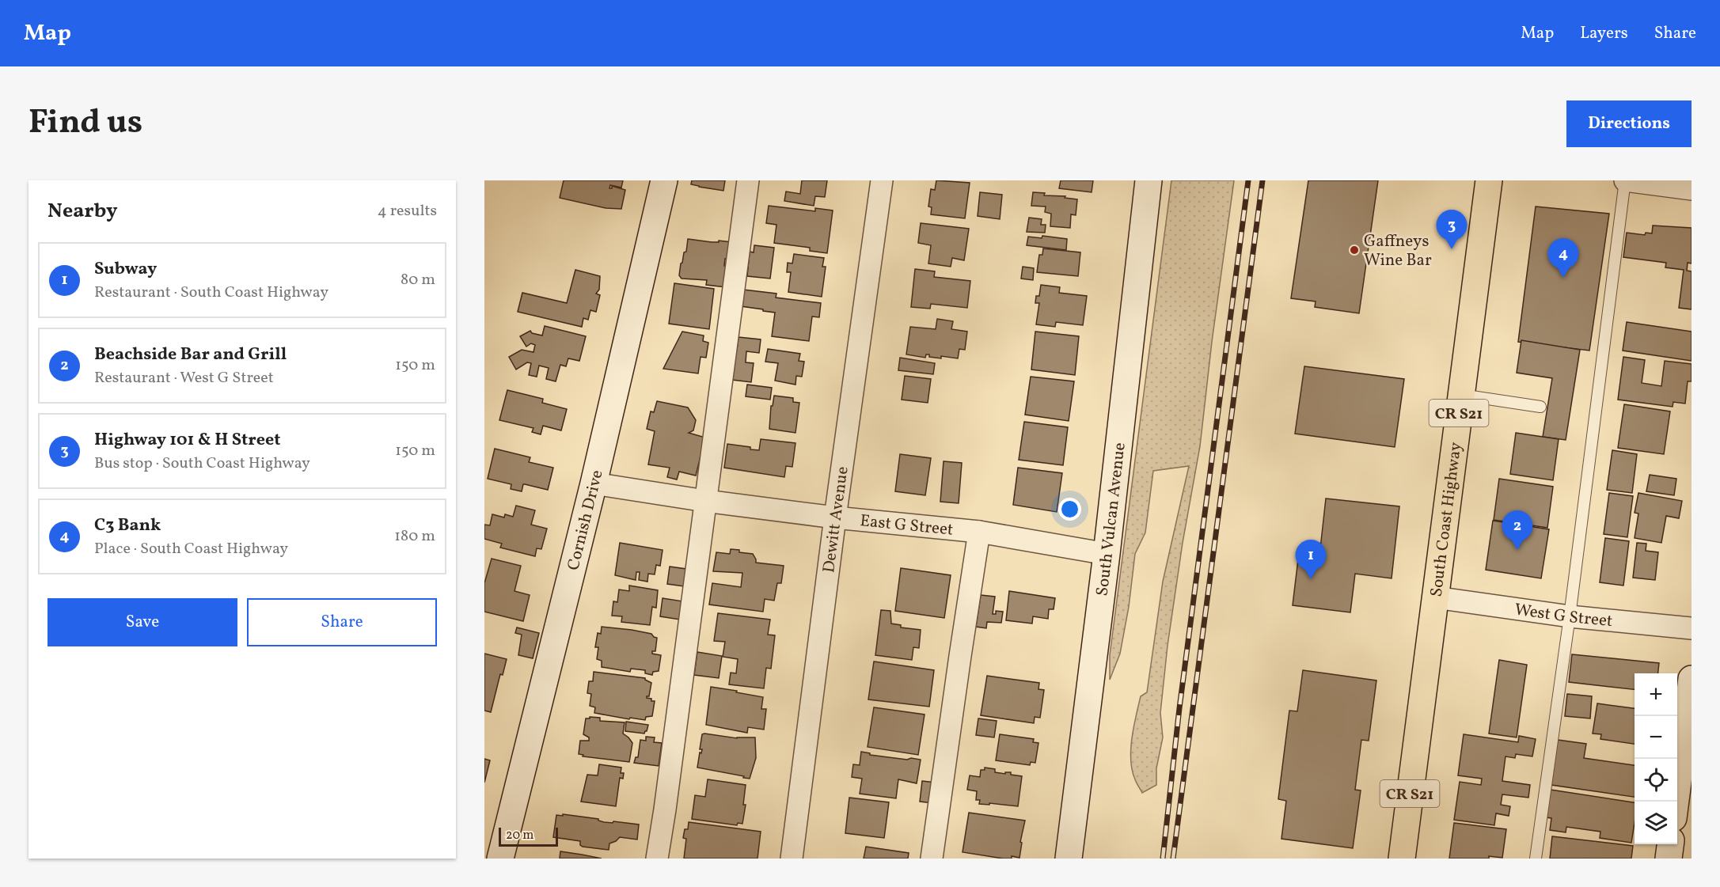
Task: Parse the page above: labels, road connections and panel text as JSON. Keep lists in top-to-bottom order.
{
  "streets": {
    "main road": ["CR S21", "South Coast Highway"],
    "street": [
      "Dewitt Avenue",
      "Cornish Drive",
      "South Vulcan Avenue",
      "East G Street",
      "West G Street"
    ]
  },
  "crossings": [
    ["Dewitt Avenue", "East G Street"],
    ["Cornish Drive", "East G Street"],
    ["South Vulcan Avenue", "East G Street"],
    ["South Coast Highway", "West G Street"]
  ],
  "places": ["Gaffneys Wine Bar"],
  "scale_bar": "20 m",
  "page": {
    "header": "Map",
    "nav": ["Map", "Layers", "Share"],
    "title": "Find us",
    "buttons": [
      "Directions",
      ["Save", "Share"]
    ],
    "heading": ["Nearby", "4 results"],
    "pins": [
      "3",
      "4",
      "2",
      "1"
    ],
    "list": [
      {
        "mark": "1",
        "name": "Subway",
        "note": "Restaurant · South Coast Highway",
        "value": "80 m"
      },
      {
        "mark": "2",
        "name": "Beachside Bar and Grill",
        "note": "Restaurant · West G Street",
        "value": "150 m"
      },
      {
        "mark": "3",
        "name": "Highway 101 & H Street",
        "note": "Bus stop · South Coast Highway",
        "value": "150 m"
      },
      {
        "mark": "4",
        "name": "C3 Bank",
        "note": "Place · South Coast Highway",
        "value": "180 m"
      }
    ],
    "map_buttons": ["+", "−"],
    "scale": "20 m"
  }
}
